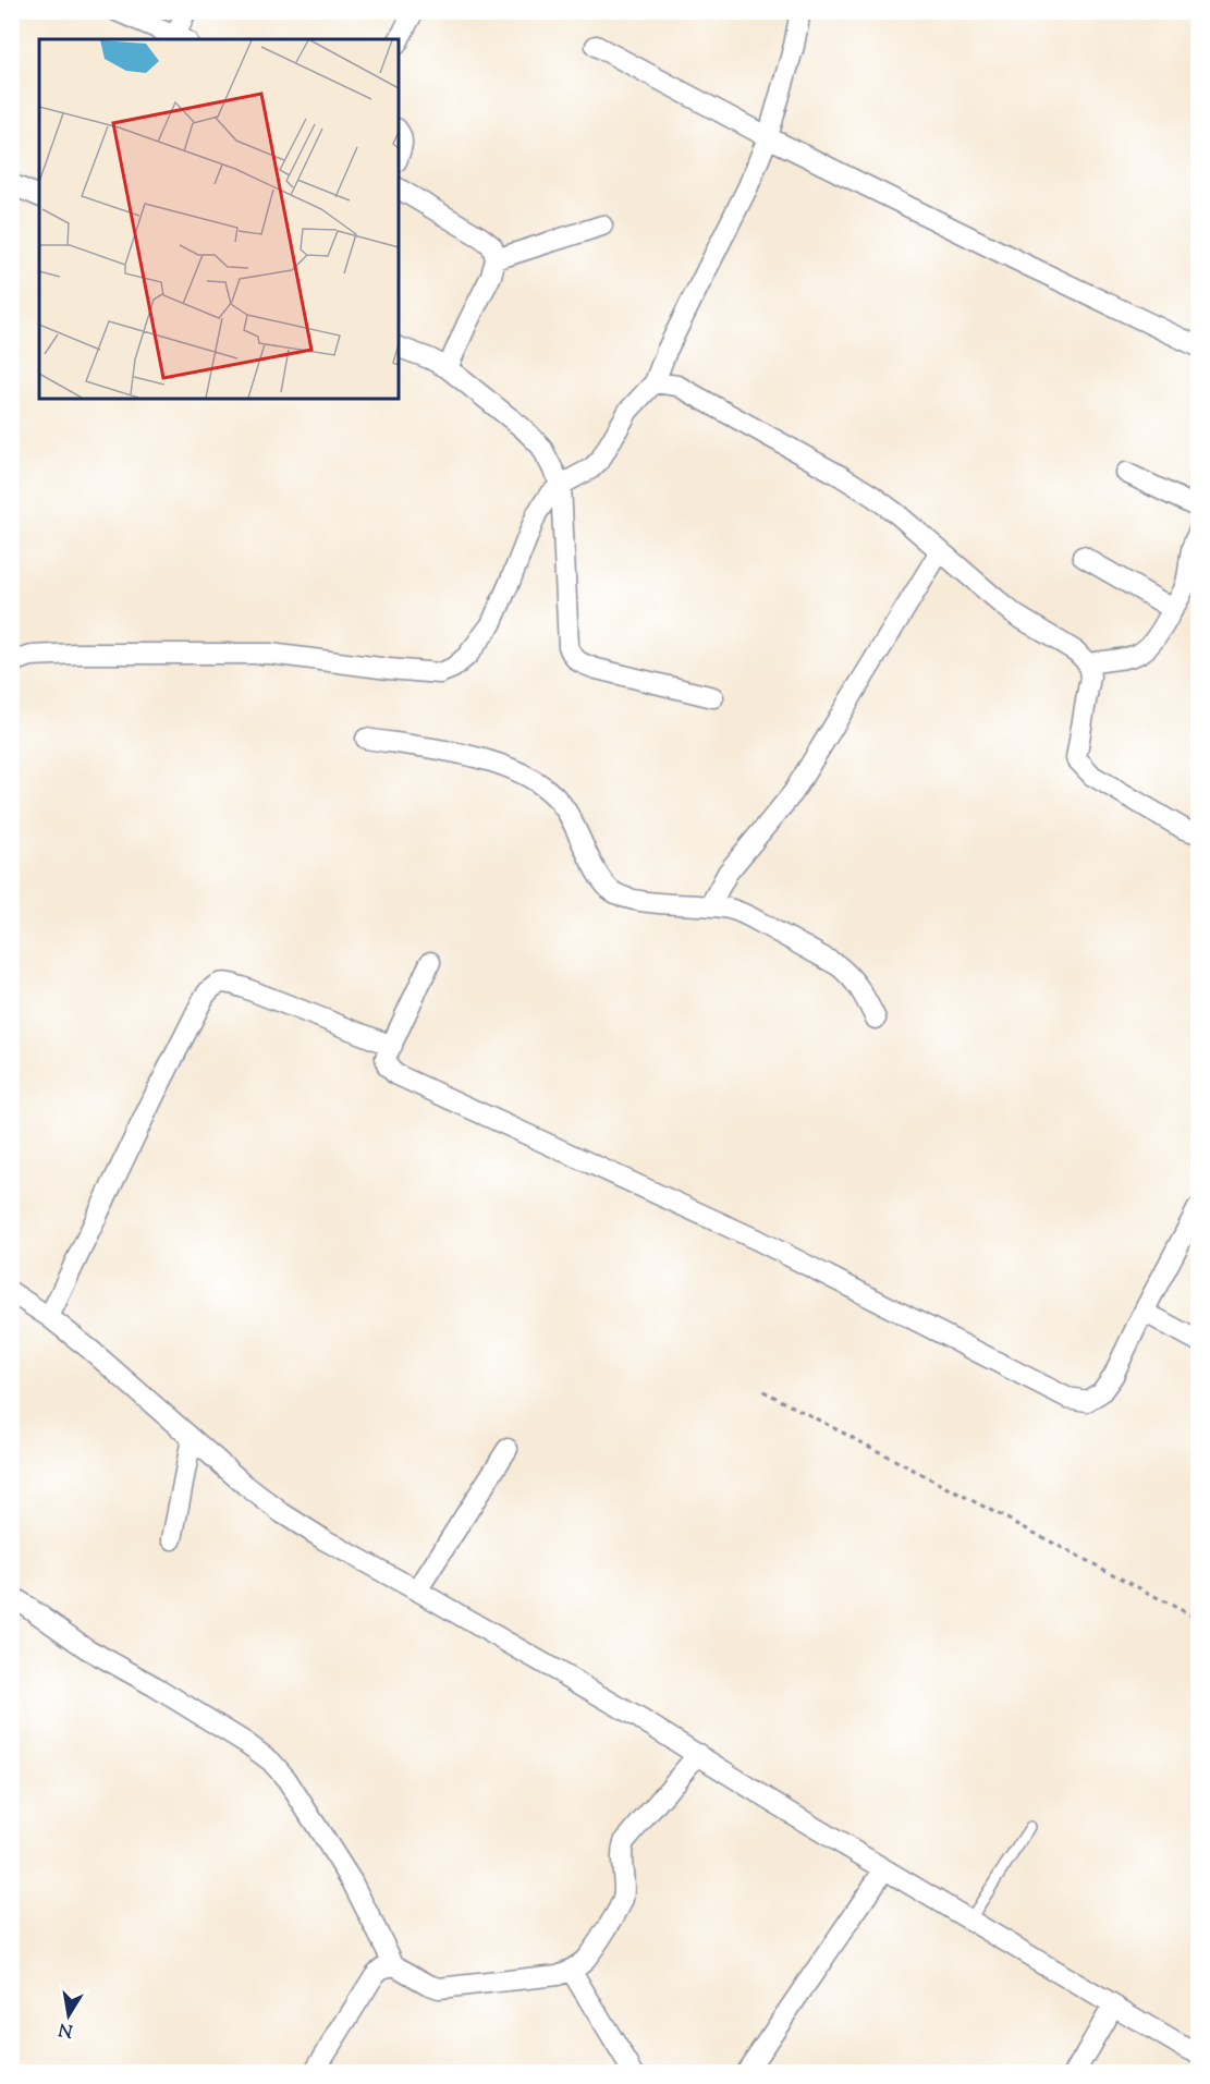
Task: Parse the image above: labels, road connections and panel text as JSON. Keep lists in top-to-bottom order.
{
  "north": "bottom"
}
